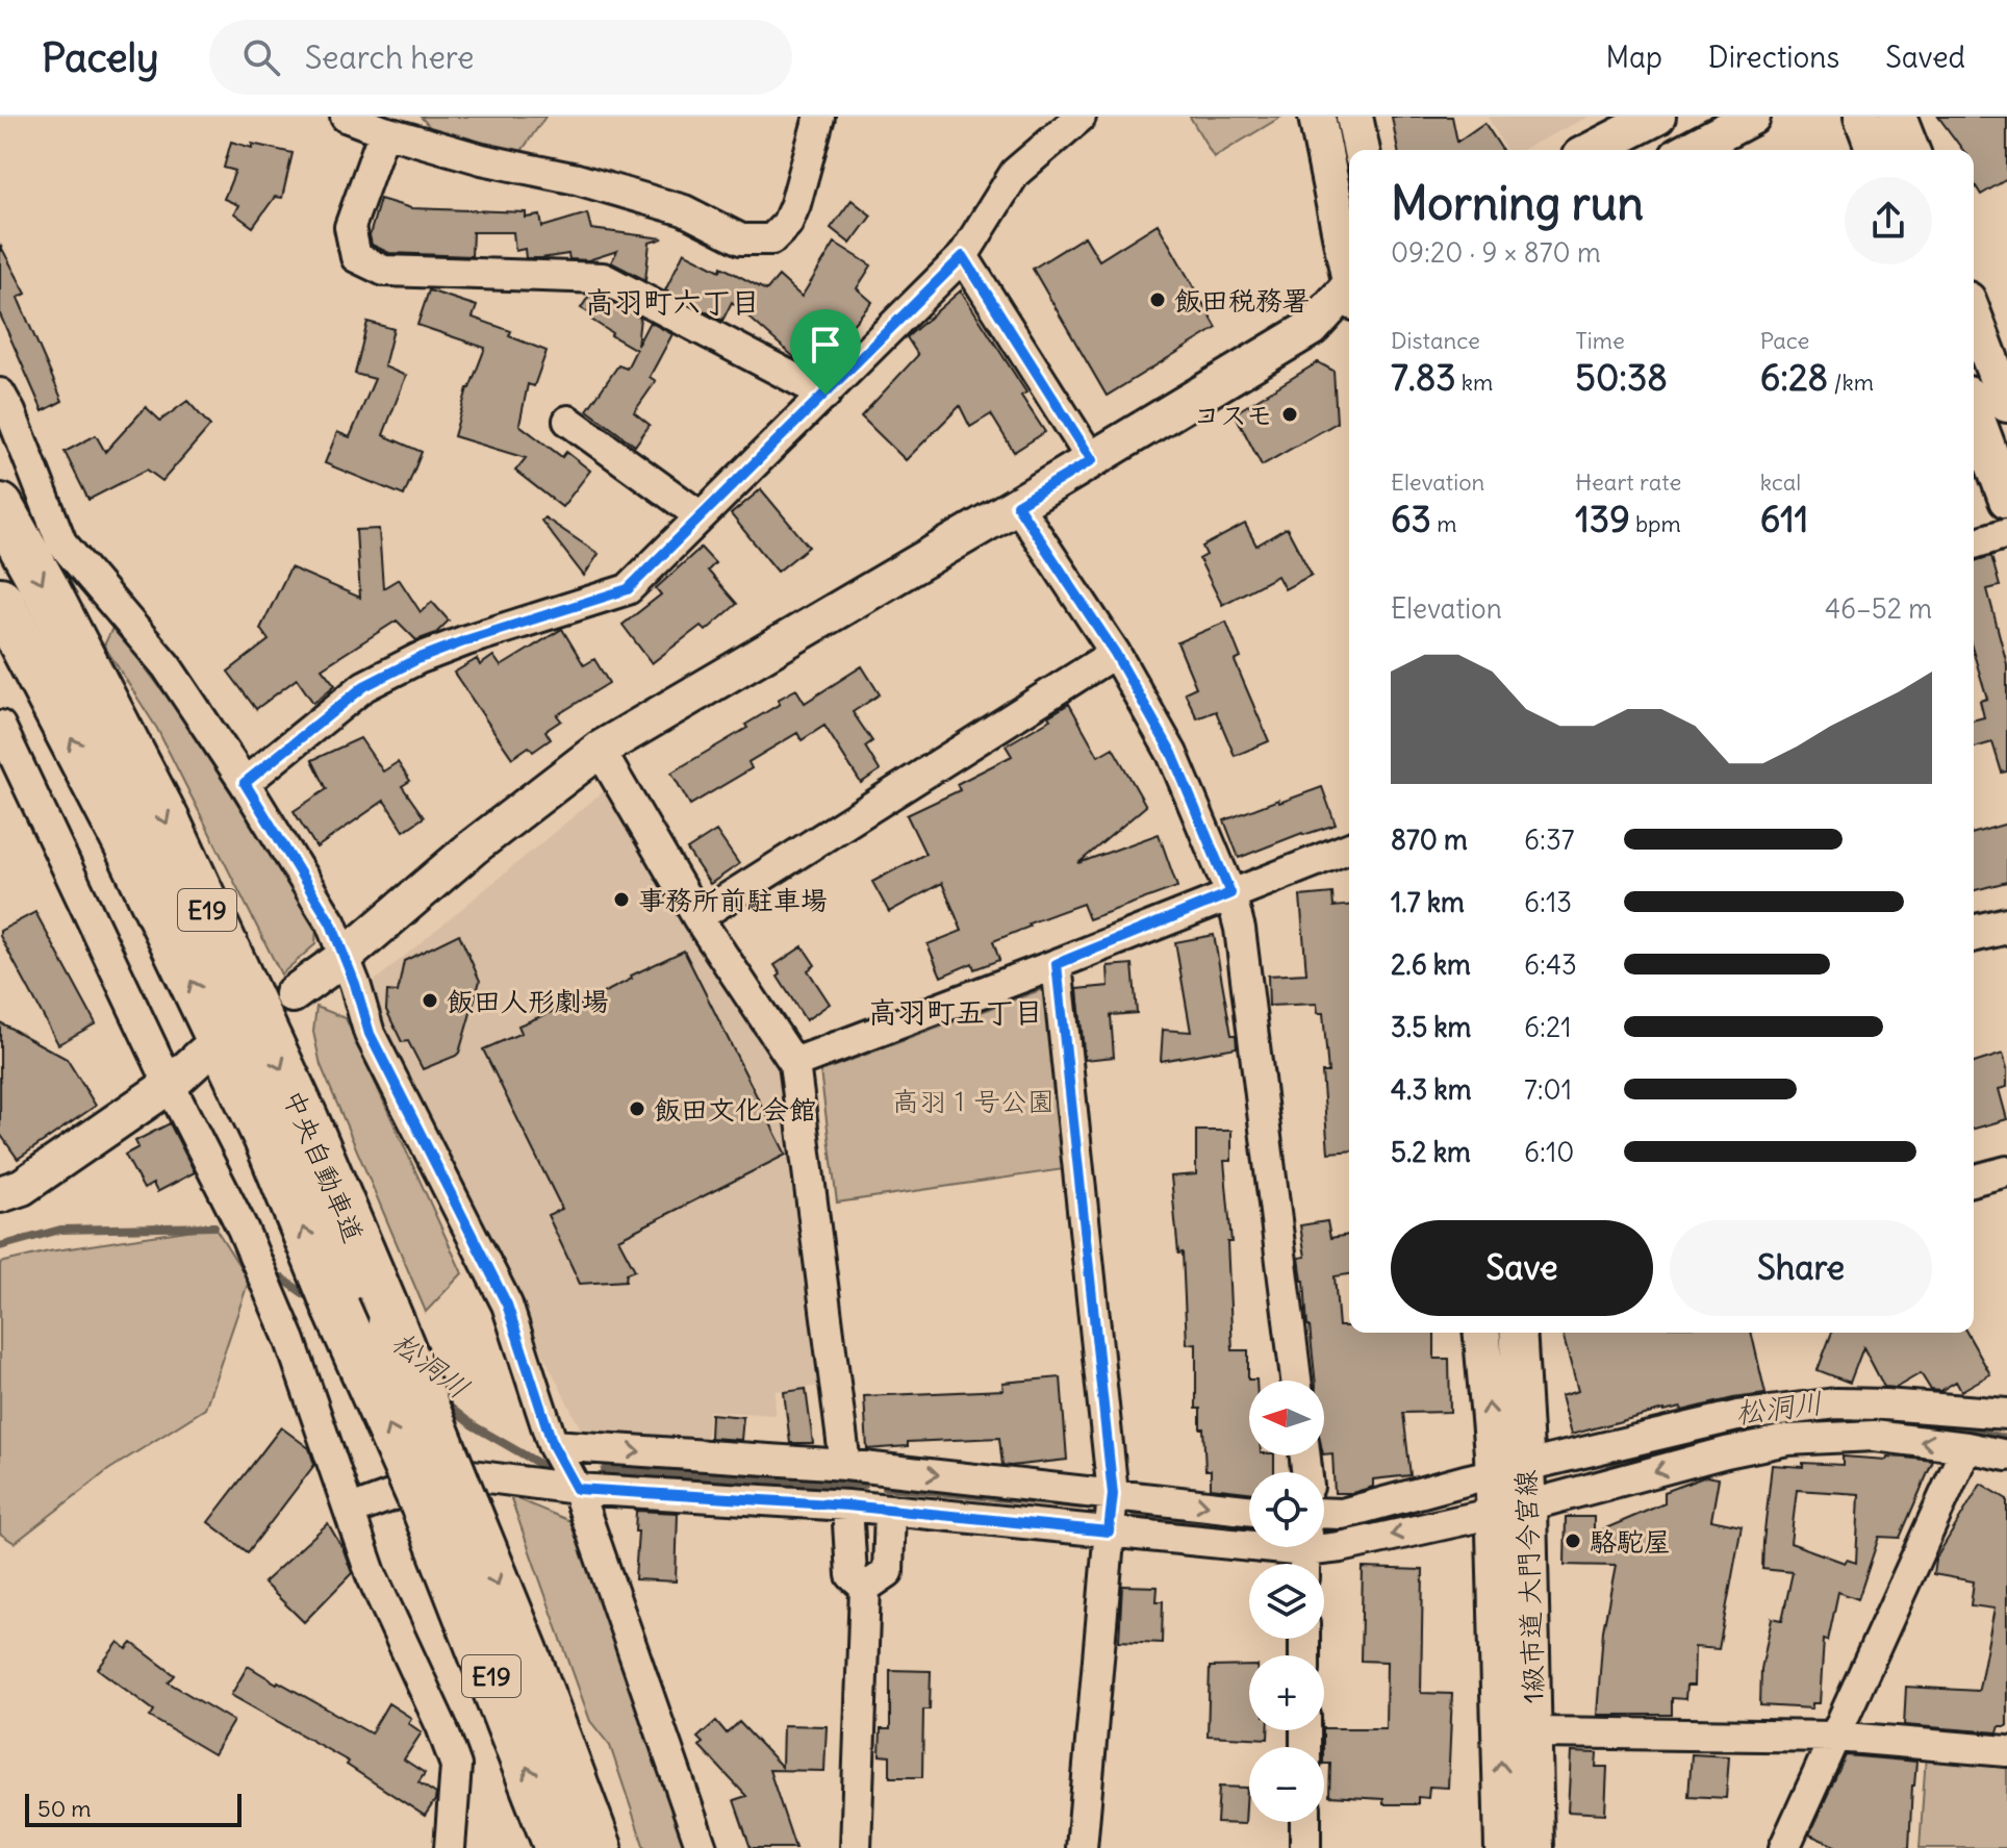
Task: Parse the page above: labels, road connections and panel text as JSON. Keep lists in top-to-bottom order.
{
  "streets": {
    "highway": ["E19", "中央自動車道"],
    "street": ["1級市道 大門今宮線"]
  },
  "districts": ["高羽町六丁目", "高羽町五丁目"],
  "water": ["松洞川"],
  "parks": ["高羽１号公園"],
  "places": [
    "飯田税務署",
    "コスモ",
    "事務所前駐車場",
    "飯田人形劇場",
    "飯田文化会館",
    "駱駝屋"
  ],
  "scale_bar": "50 m",
  "north": "left",
  "page": {
    "header": "Pacely",
    "search": "Search here",
    "nav": ["Map", "Directions", "Saved"],
    "heading": ["Morning run", "09:20 · 9 × 870 m"],
    "stats": [
      ["Distance", "7.83 km"],
      ["Time", "50:38"],
      ["Pace", "6:28 /km"],
      ["Elevation", "63 m"],
      ["Heart rate", "139 bpm"],
      ["kcal", "611"]
    ],
    "chart": ["Elevation", "46–52 m"],
    "list": [
      {
        "name": "870 m",
        "note": "6:37"
      },
      {
        "name": "1.7 km",
        "note": "6:13"
      },
      {
        "name": "2.6 km",
        "note": "6:43"
      },
      {
        "name": "3.5 km",
        "note": "6:21"
      },
      {
        "name": "4.3 km",
        "note": "7:01"
      },
      {
        "name": "5.2 km",
        "note": "6:10"
      }
    ],
    "buttons": ["Save", "Share"],
    "map_buttons": ["+", "−"],
    "scale": "50 m"
  }
}
